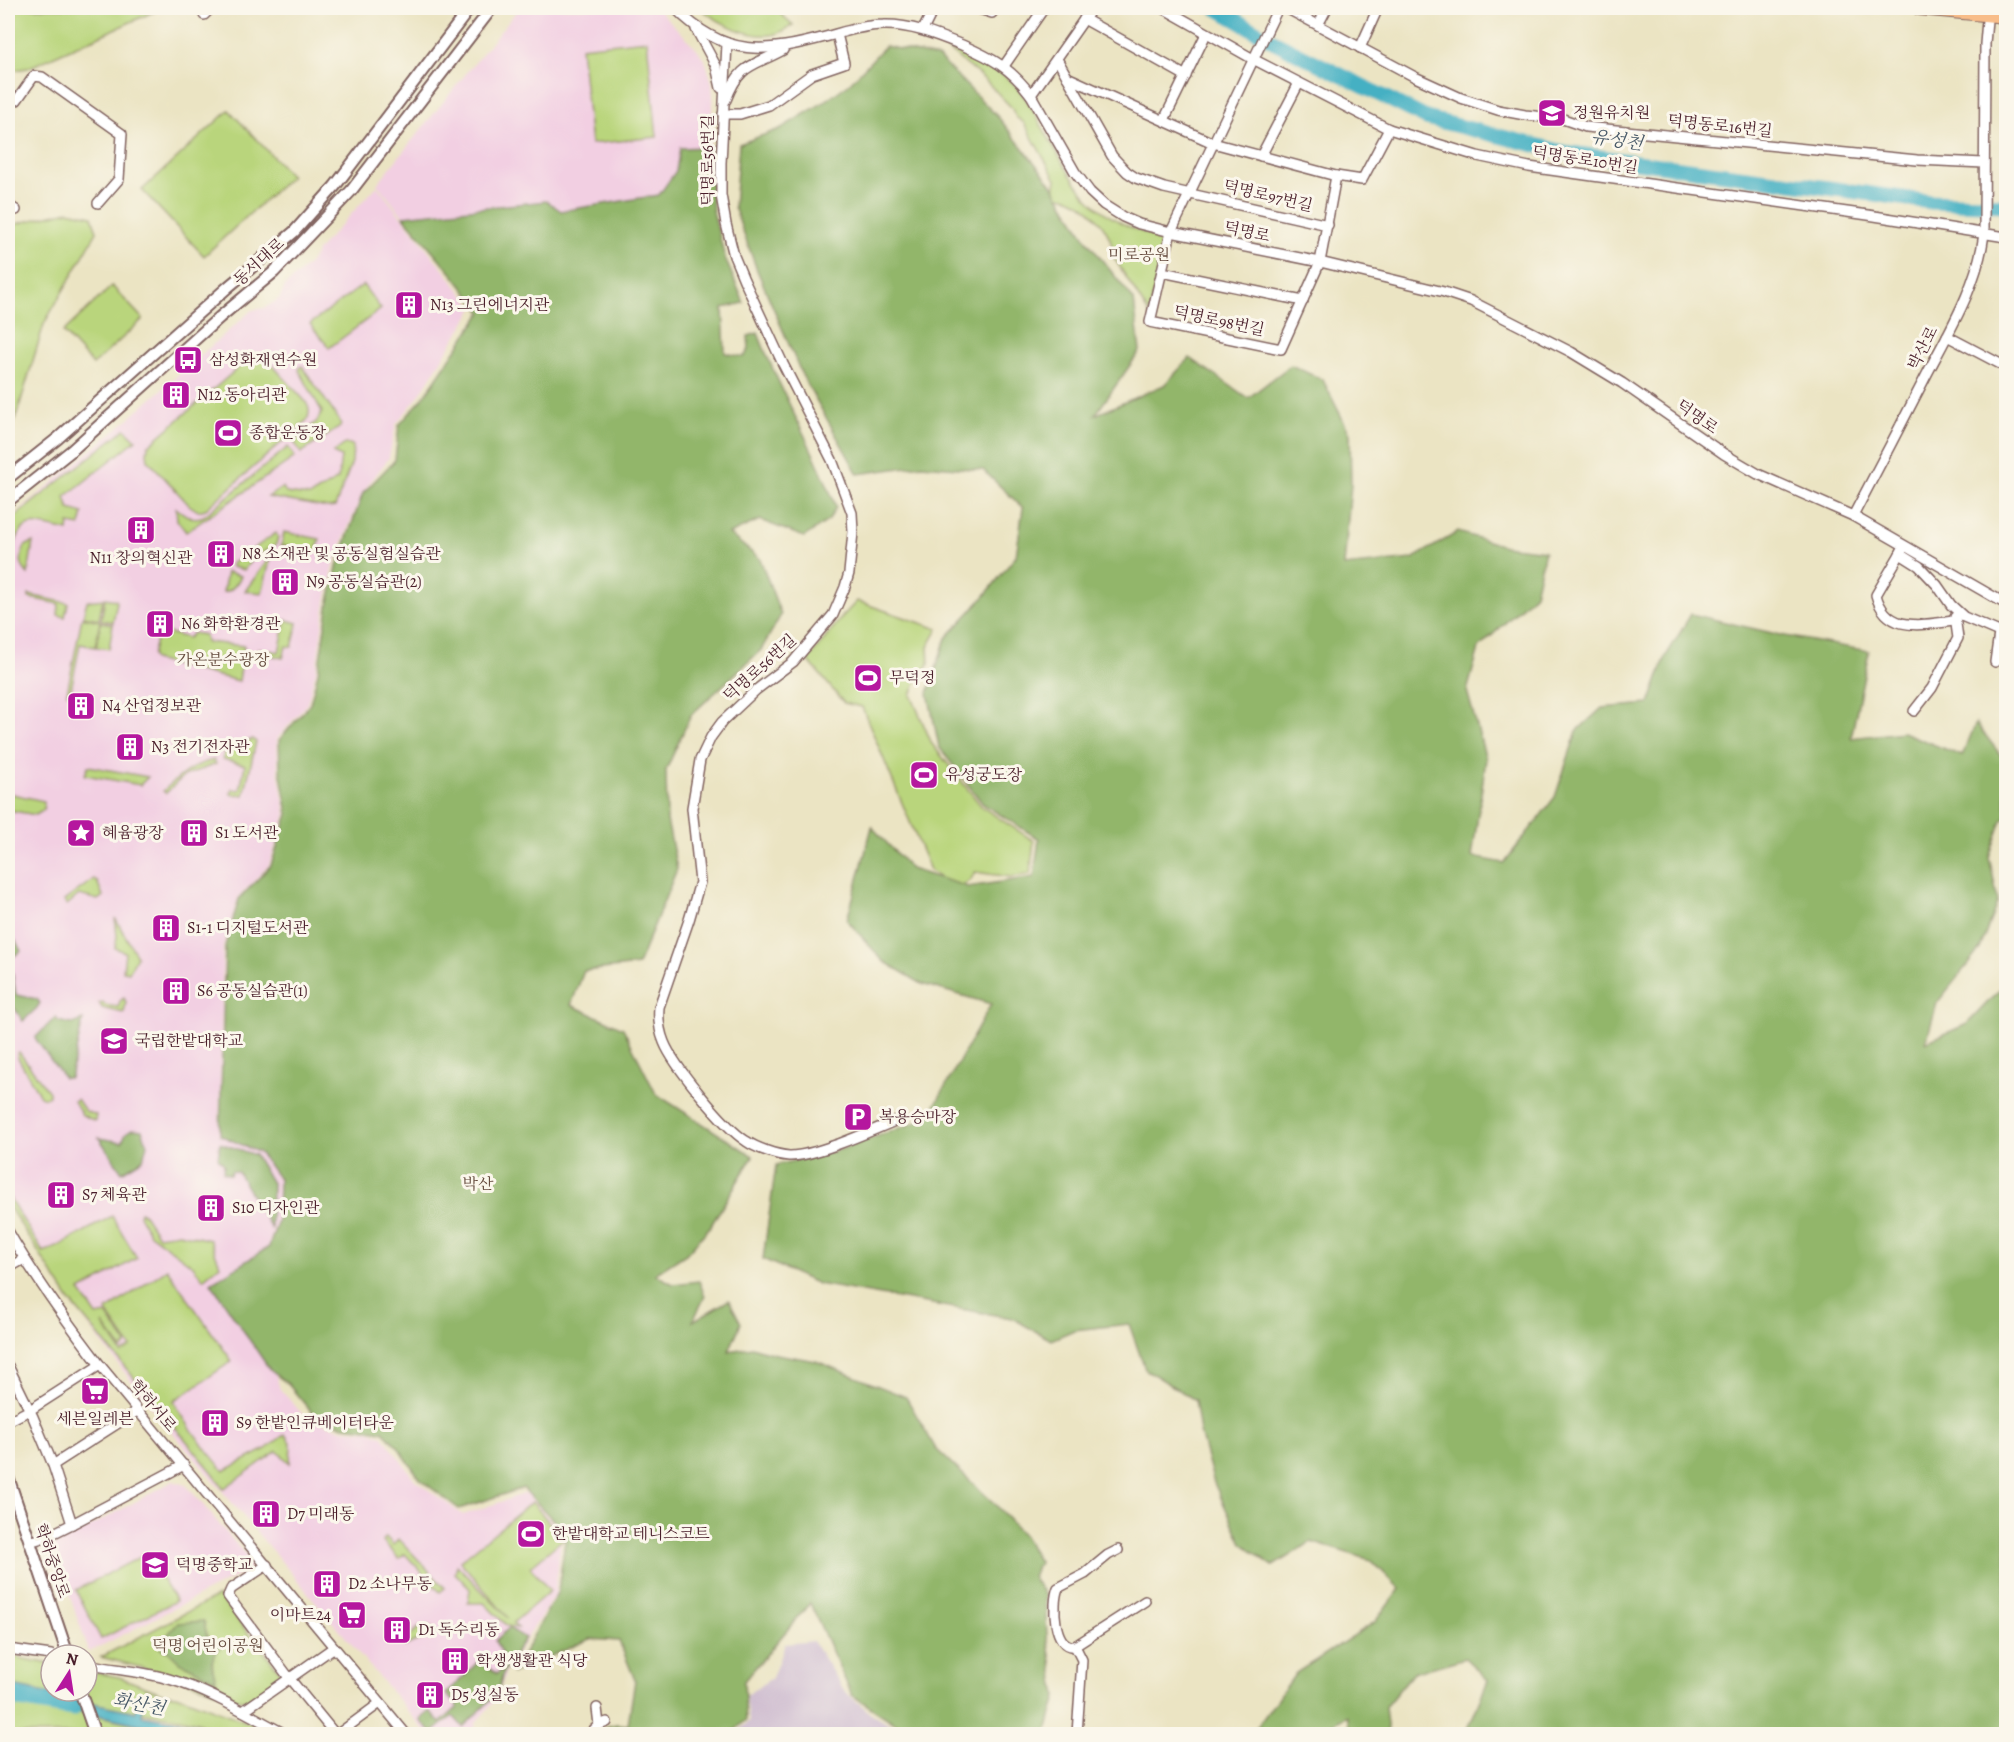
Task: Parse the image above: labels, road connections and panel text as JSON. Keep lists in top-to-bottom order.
{
  "streets": {
    "street": [
      "덕명동로16번길",
      "덕명로56번길",
      "덕명동로10번길",
      "덕명로97번길",
      "덕명로",
      "동서대로",
      "덕명로98번길",
      "박산로",
      "학하서로",
      "학하중앙로"
    ]
  },
  "crossings": [
    ["덕명동로16번길", "박산로"],
    ["덕명로56번길", "덕명로"],
    ["덕명동로10번길", "박산로"],
    ["덕명로97번길", "덕명로98번길"],
    ["덕명로", "덕명로98번길"],
    ["덕명로", "박산로"]
  ],
  "water": ["유성천", "화산천"],
  "parks": [
    "미로공원",
    "가온분수광장",
    "박산",
    "덕명 어린이공원"
  ],
  "places": {
    "school or university": ["정원유치원", "국립한밭대학교", "덕명중학교"],
    "building": [
      "N13 그린에너지관",
      "N12 동아리관",
      "N11 창의혁신관",
      "N8 소재관 및 공동실험실습관",
      "N9 공동실습관(2)",
      "N6 화학환경관",
      "N4 산업정보관",
      "N3 전기전자관",
      "S1 도서관",
      "S1-1 디지털도서관",
      "S6 공동실습관(1)",
      "S7 체육관",
      "S10 디자인관",
      "S9 한밭인큐베이터타운",
      "D7 미래동",
      "D2 소나무동",
      "D1 독수리동",
      "학생생활관 식당",
      "D5 성실동"
    ],
    "bus stop": ["삼성화재연수원"],
    "sports": [
      "종합운동장",
      "무덕정",
      "유성궁도장",
      "한밭대학교 테니스코트"
    ],
    "place": ["혜윰광장"],
    "parking": ["복용승마장"],
    "supermarket": ["세븐일레븐", "이마트24"]
  },
  "north": "top"
}
